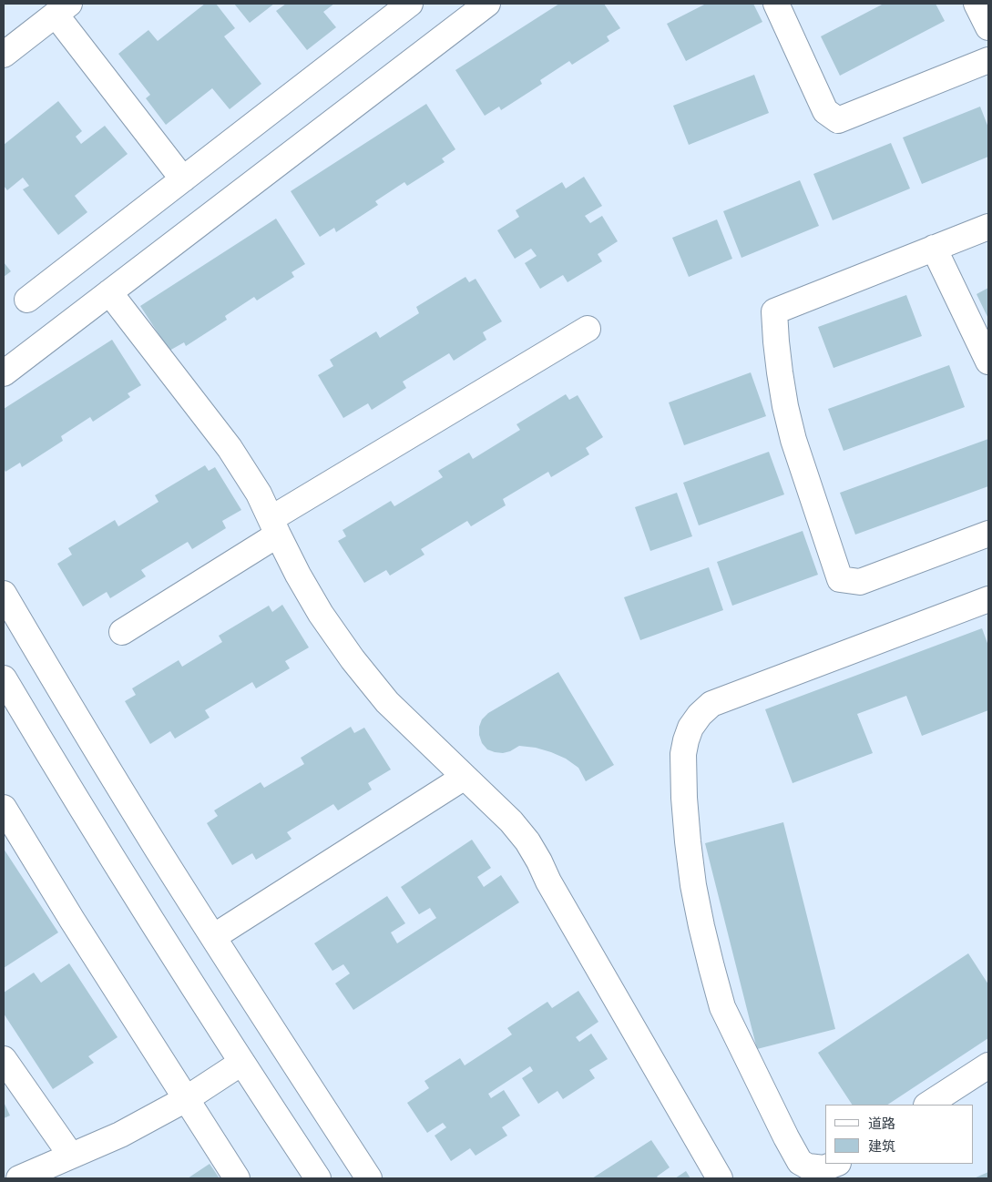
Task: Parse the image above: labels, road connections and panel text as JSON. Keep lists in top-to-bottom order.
{
  "legend": ["道路", "建筑"]
}
